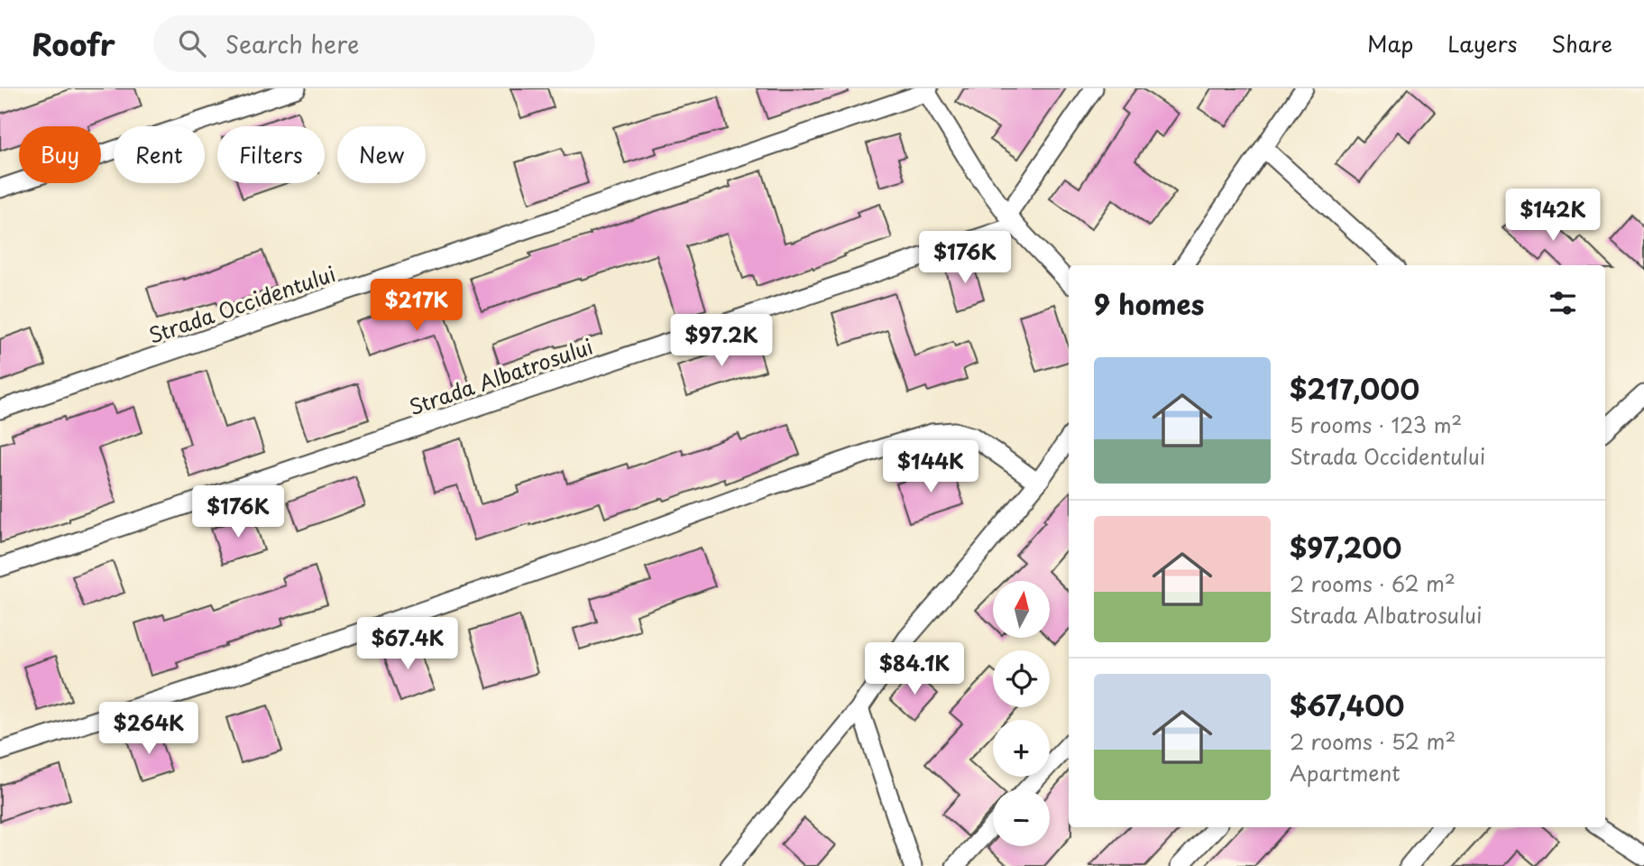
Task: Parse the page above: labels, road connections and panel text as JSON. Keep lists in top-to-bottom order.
{
  "streets": {
    "street": ["Strada Occidentului", "Strada Albatrosului"]
  },
  "north": "top",
  "page": {
    "header": "Roofr",
    "search": "Search here",
    "nav": ["Map", "Layers", "Share"],
    "chip": [
      "Buy",
      "Rent",
      "Filters",
      "New"
    ],
    "price": [
      "$142K",
      "$176K",
      "$217K",
      "$97.2K",
      "$144K",
      "$176K",
      "$67.4K",
      "$84.1K",
      "$264K"
    ],
    "heading": "9 homes",
    "list": [
      {
        "name": "$217,000",
        "note": "5 rooms · 123 m² · Strada Occidentului"
      },
      {
        "name": "$97,200",
        "note": "2 rooms · 62 m² · Strada Albatrosului"
      },
      {
        "name": "$67,400",
        "note": "2 rooms · 52 m² · Apartment"
      }
    ],
    "map_buttons": ["+", "−"]
  }
}
